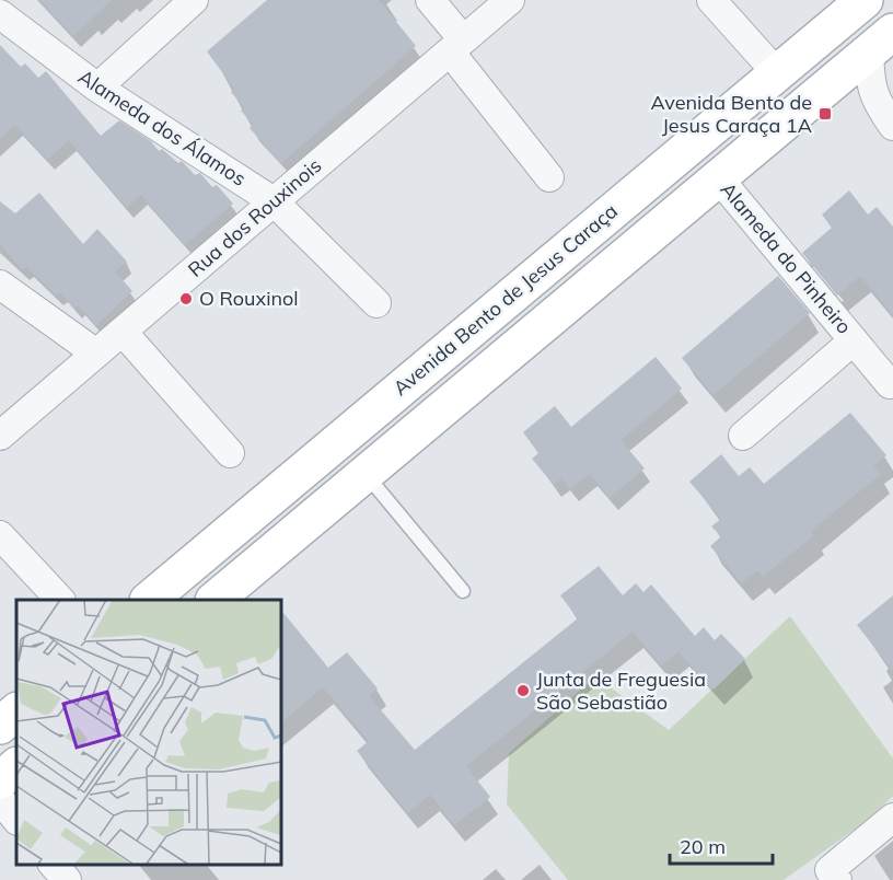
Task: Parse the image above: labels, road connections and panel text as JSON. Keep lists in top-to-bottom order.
{
  "streets": {
    "main road": ["Avenida Bento de Jesus Caraça"],
    "street": ["Alameda dos Álamos", "Rua dos Rouxinois", "Alameda do Pinheiro"]
  },
  "crossings": [
    ["Alameda dos Álamos", "Rua dos Rouxinois"]
  ],
  "places": {
    "transit": ["Avenida Bento de Jesus Caraça 1A"],
    "other": ["O Rouxinol", "Junta de Freguesia São Sebastião"]
  },
  "scale_bar": "20 m"
}
